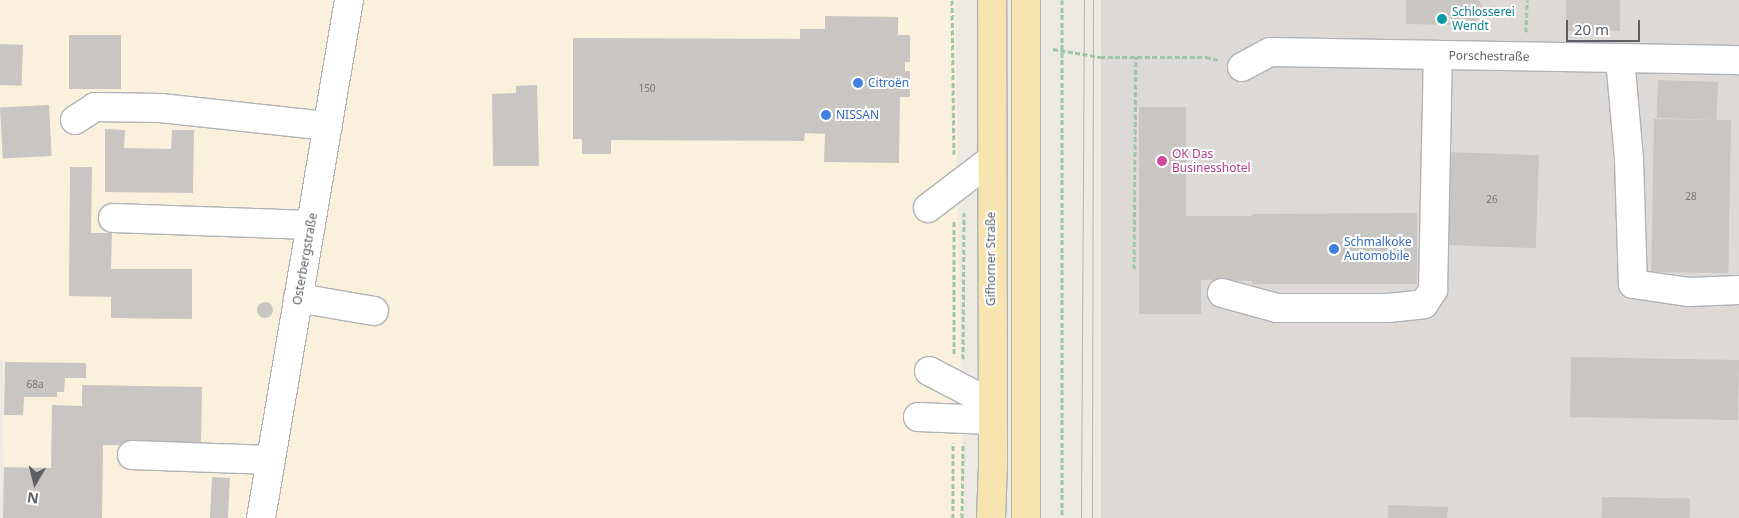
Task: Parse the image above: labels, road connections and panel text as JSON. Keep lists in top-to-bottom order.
{
  "streets": {
    "main road": ["Gifhorner Straße"],
    "street": ["Porschestraße", "Osterbergstraße"]
  },
  "places": [
    "Schlosserei Wendt",
    "Citroën",
    "NISSAN",
    "OK Das Businesshotel",
    "Schmalkoke Automobile"
  ],
  "house_numbers": [
    "150",
    "28",
    "26",
    "68a"
  ],
  "scale_bar": "20 m",
  "north": "bottom"
}
